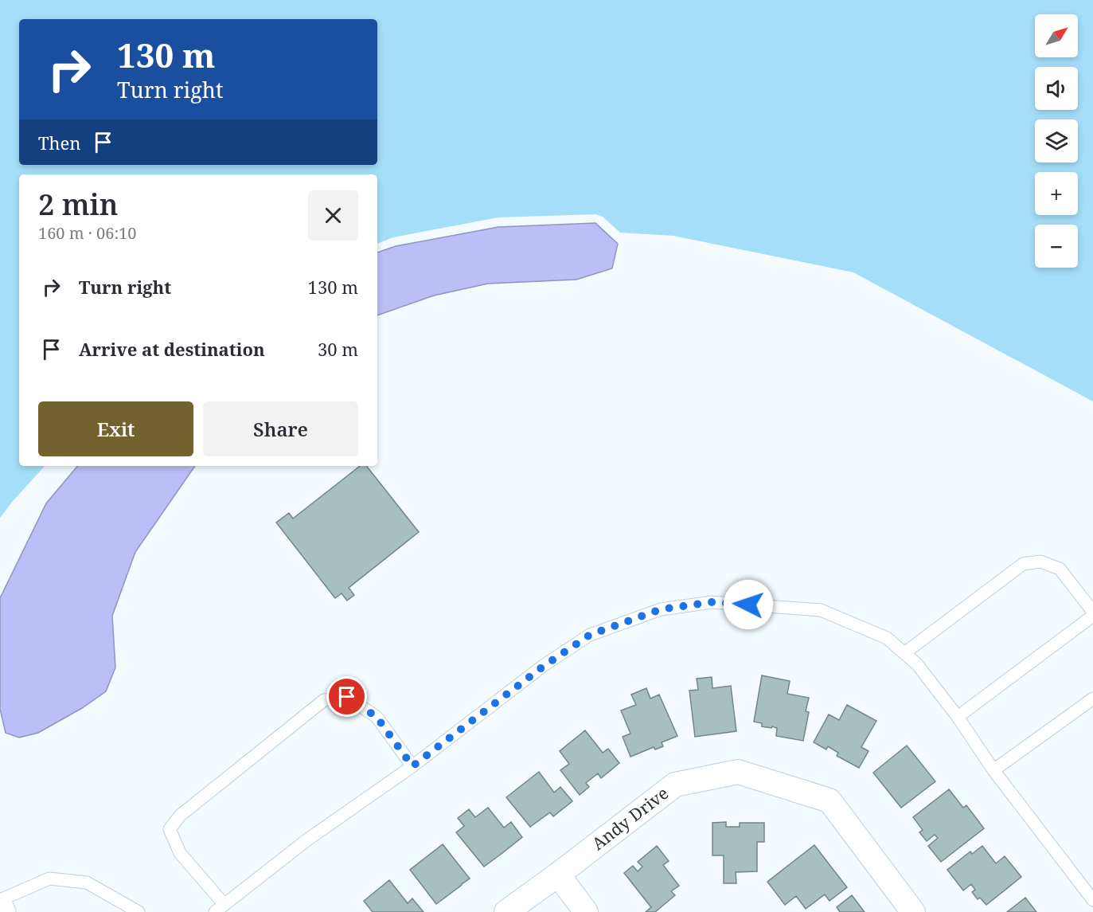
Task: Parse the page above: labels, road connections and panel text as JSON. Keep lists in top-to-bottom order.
{
  "streets": {
    "street": ["Andy Drive"]
  },
  "north": "top right",
  "page": {
    "map_buttons": ["+", "−"],
    "turn": ["130 m", "Turn right"],
    "then": "Then",
    "heading": ["2 min", "160 m · 06:10"],
    "list": [
      {
        "name": "Turn right",
        "value": "130 m"
      },
      {
        "name": "Arrive at destination",
        "value": "30 m"
      }
    ],
    "buttons": ["Exit", "Share"]
  }
}
